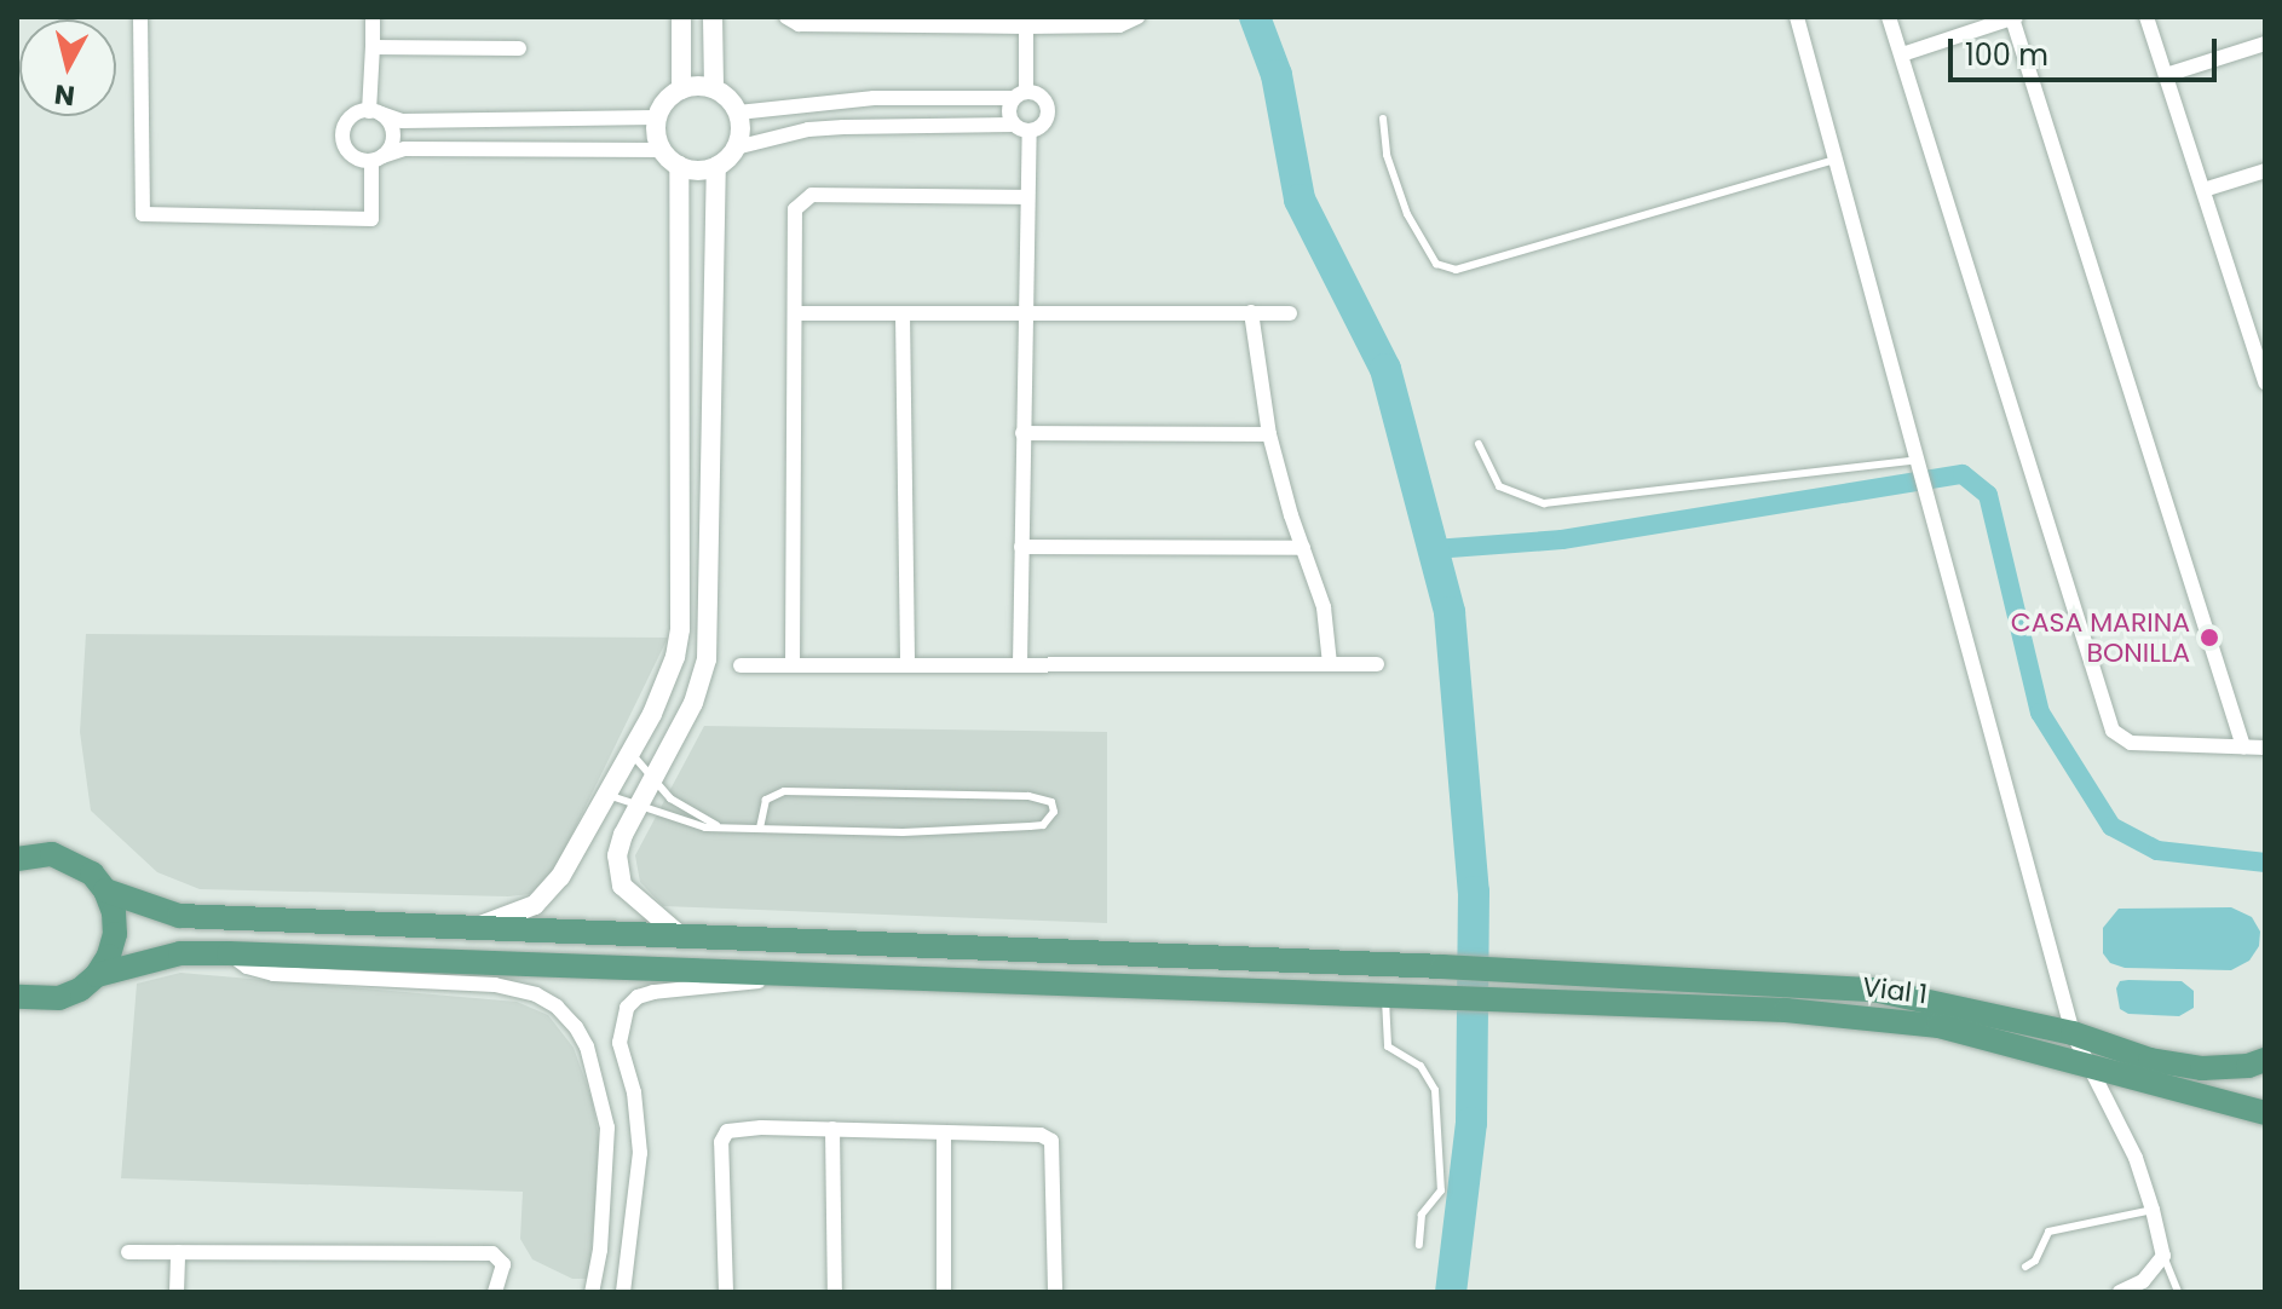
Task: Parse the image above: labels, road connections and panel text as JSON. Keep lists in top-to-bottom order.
{
  "streets": {
    "main road": ["Vial 1"]
  },
  "places": ["CASA MARINA BONILLA"],
  "scale_bar": "100 m",
  "north": "bottom"
}
